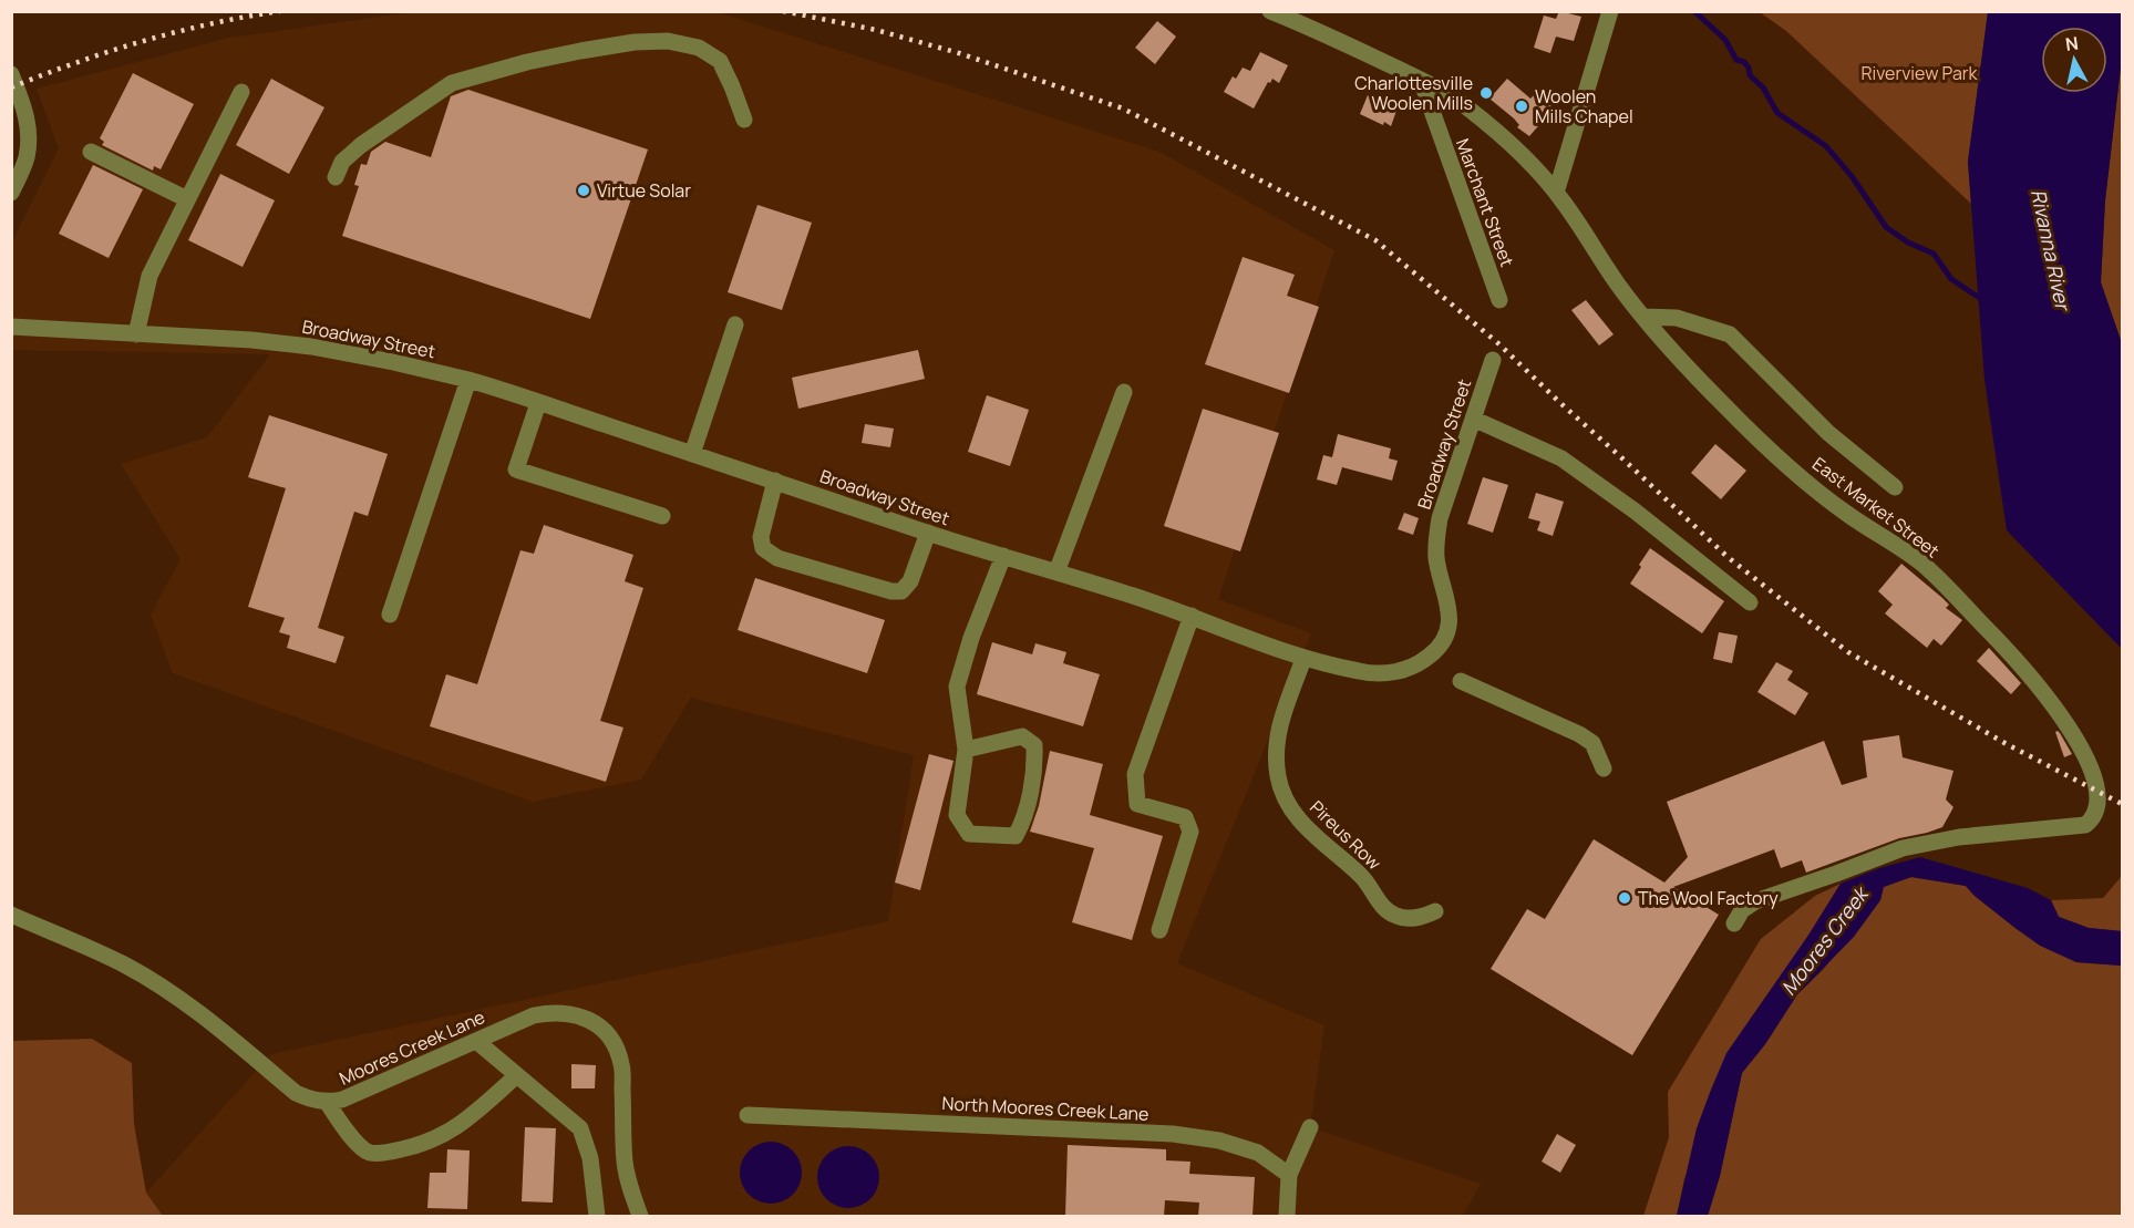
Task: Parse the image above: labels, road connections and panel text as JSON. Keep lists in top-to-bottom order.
{
  "streets": {
    "street": [
      "Marchant Street",
      "Broadway Street",
      "East Market Street",
      "Pireus Row",
      "Moores Creek Lane",
      "North Moores Creek Lane"
    ]
  },
  "crossings": [
    ["Marchant Street", "East Market Street"],
    ["Broadway Street", "Pireus Row"]
  ],
  "water": ["Rivanna River", "Moores Creek"],
  "parks": ["Riverview Park"],
  "places": [
    "Charlottesville Woolen Mills",
    "Woolen Mills Chapel",
    "Virtue Solar",
    "The Wool Factory"
  ],
  "north": "top"
}
